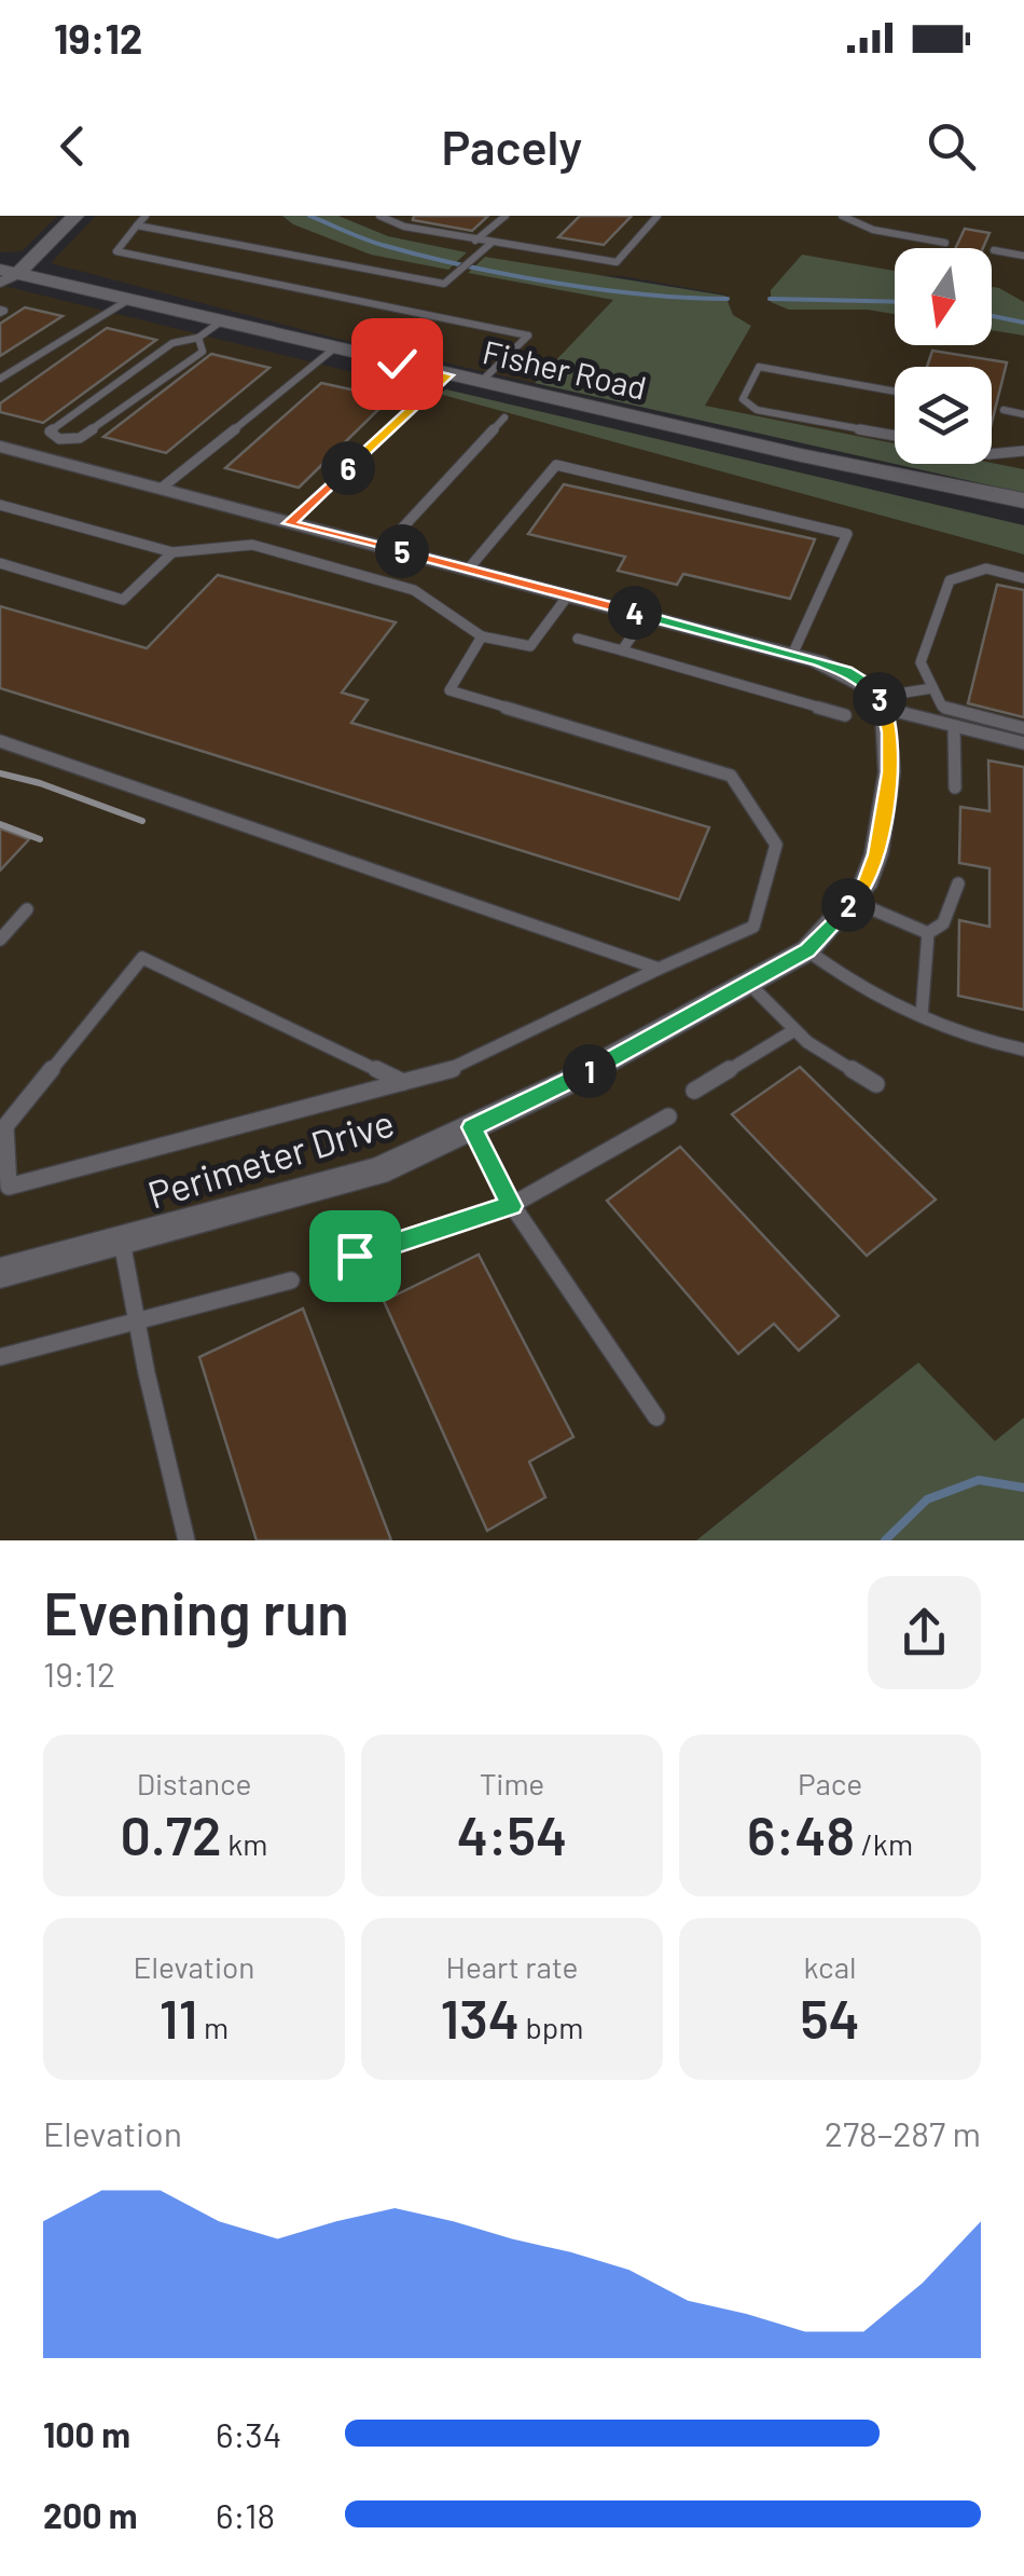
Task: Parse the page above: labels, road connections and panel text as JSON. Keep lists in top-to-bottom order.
{
  "streets": {
    "main road": ["Fisher Road"],
    "street": ["Perimeter Drive"]
  },
  "north": "bottom",
  "page": {
    "status": "19:12",
    "header": "Pacely",
    "pins": [
      "6",
      "5",
      "4",
      "3",
      "2",
      "1"
    ],
    "heading": ["Evening run", "19:12"],
    "stats": [
      ["Distance", "0.72 km"],
      ["Time", "4:54"],
      ["Pace", "6:48 /km"],
      ["Elevation", "11 m"],
      ["Heart rate", "134 bpm"],
      ["kcal", "54"]
    ],
    "chart": ["Elevation", "278–287 m"],
    "list": [
      {
        "name": "100 m",
        "note": "6:34"
      },
      {
        "name": "200 m",
        "note": "6:18"
      }
    ]
  }
}
